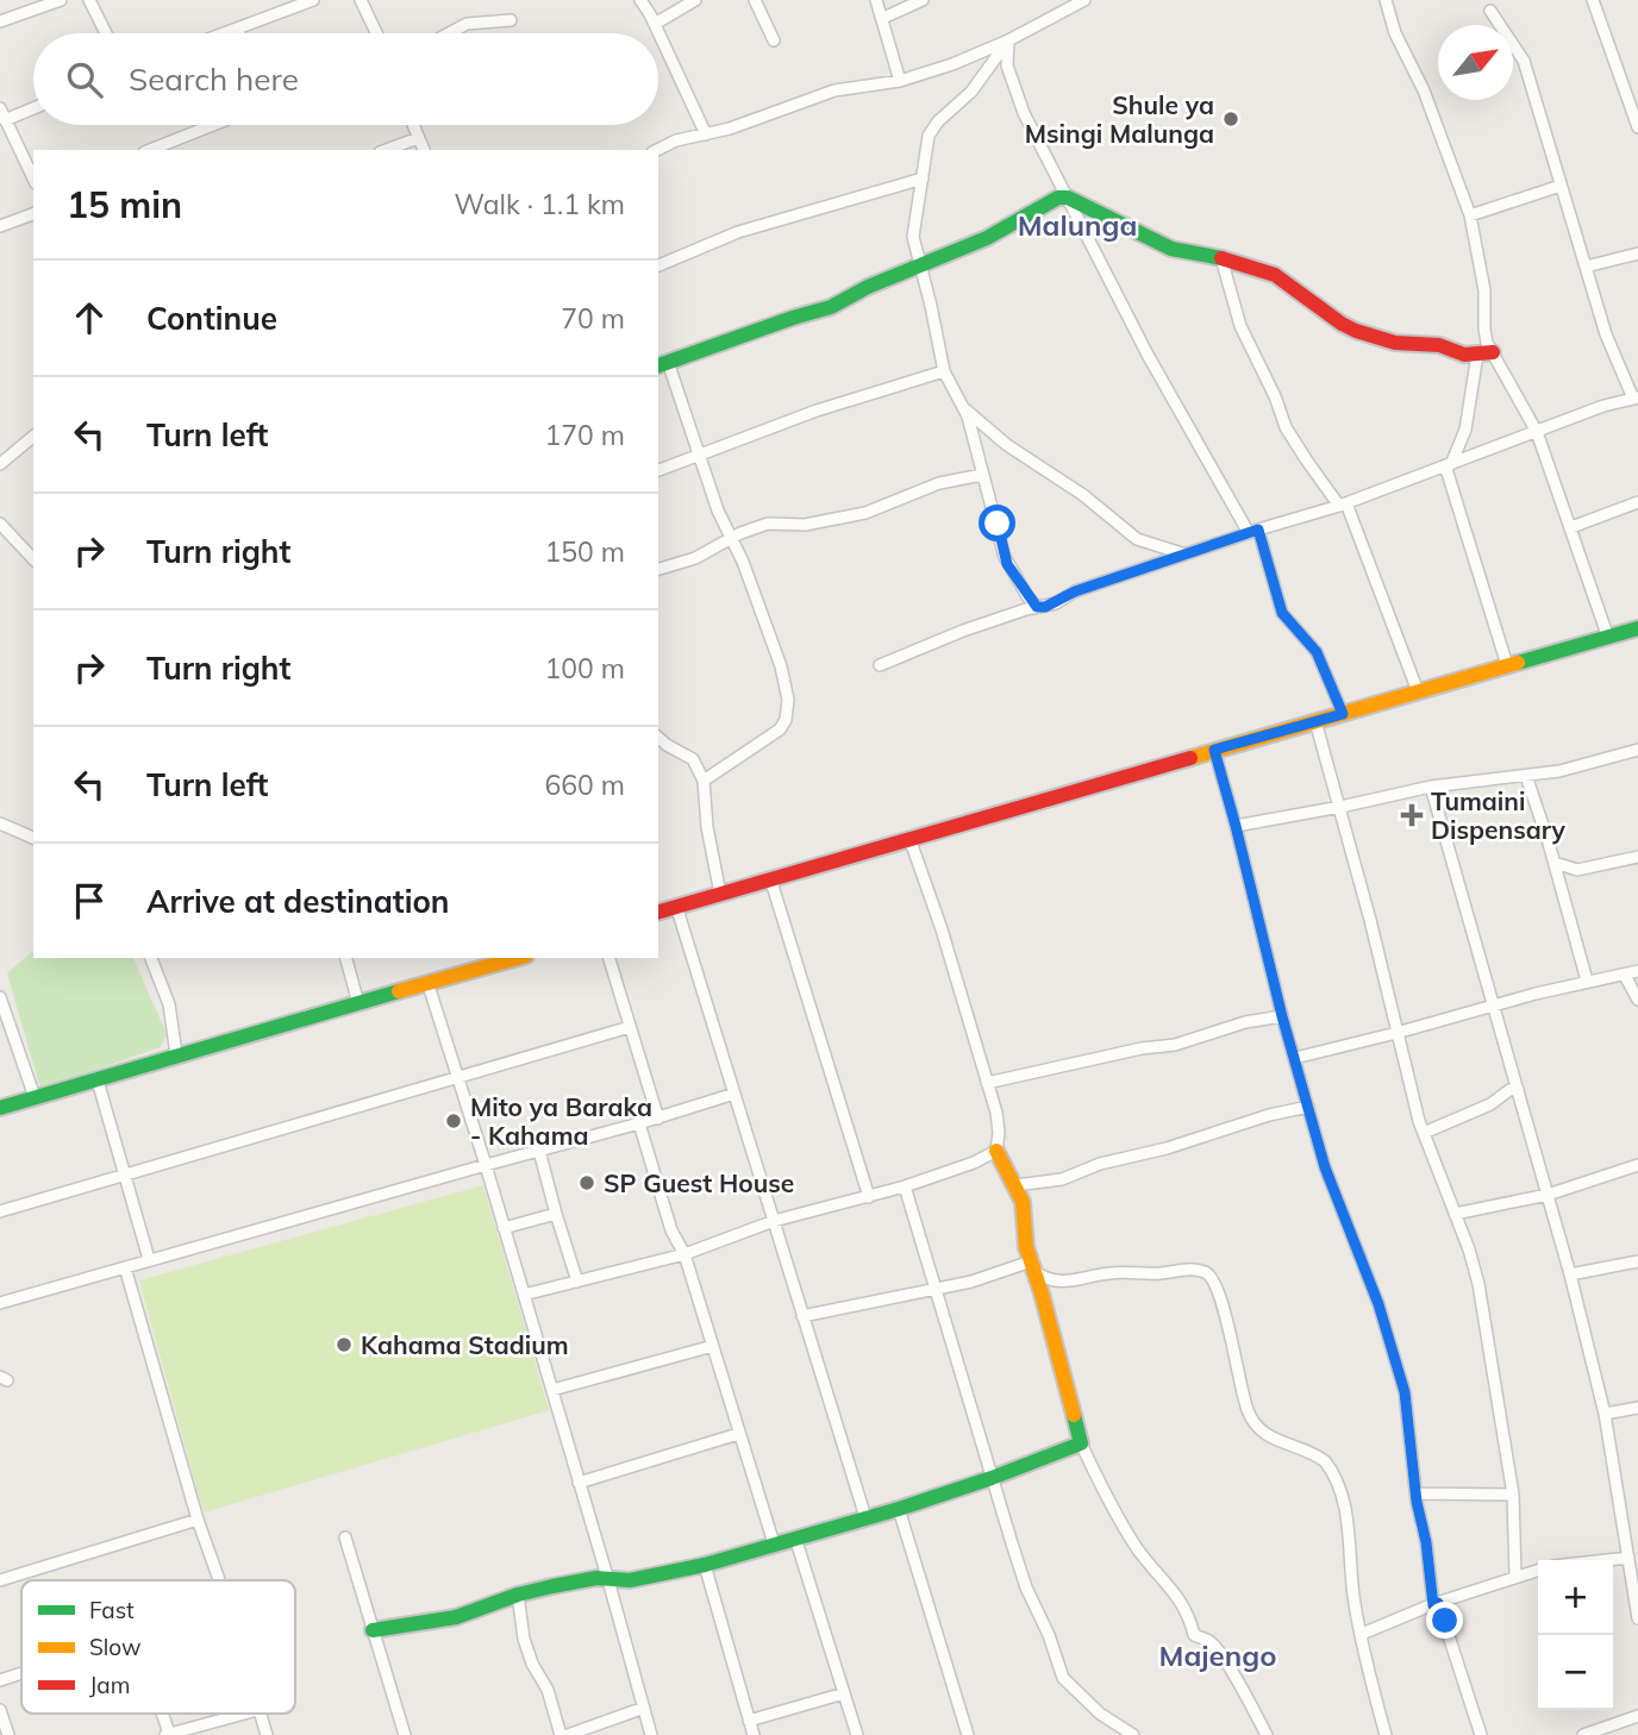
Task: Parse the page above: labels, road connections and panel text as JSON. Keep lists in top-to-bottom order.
{
  "districts": ["Malunga", "Majengo"],
  "places": {
    "other": [
      "Shule ya Msingi Malunga",
      "Mito ya Baraka - Kahama",
      "SP Guest House",
      "Kahama Stadium"
    ],
    "health": ["Tumaini Dispensary"]
  },
  "legend": ["Fast", "Slow", "Jam"],
  "north": "top right",
  "page": {
    "search": "Search here",
    "heading": ["15 min", "Walk · 1.1 km"],
    "list": [
      ["Continue", "70 m"],
      ["Turn left", "170 m"],
      ["Turn right", "150 m"],
      ["Turn right", "100 m"],
      ["Turn left", "660 m"],
      "Arrive at destination"
    ],
    "map_buttons": ["+", "−"]
  }
}
